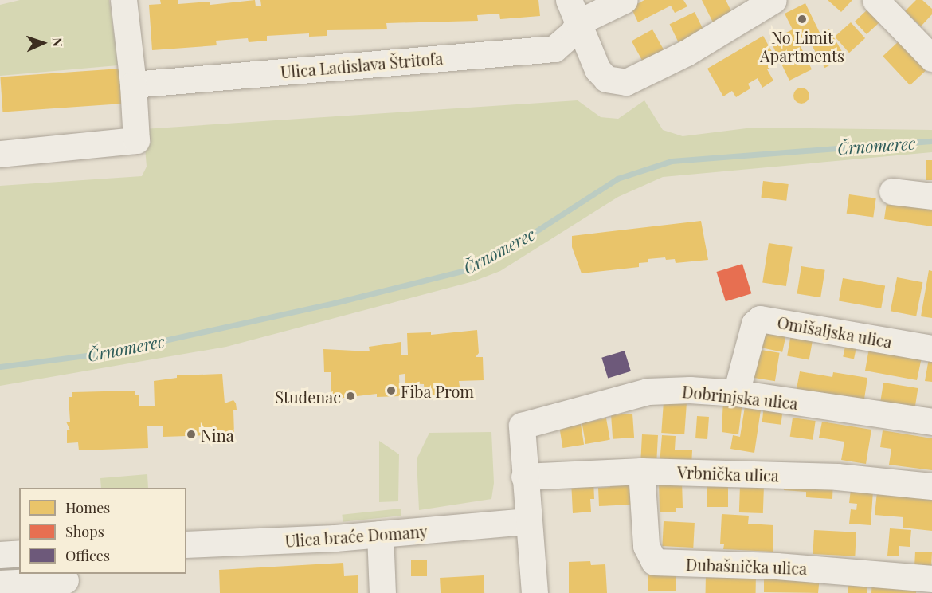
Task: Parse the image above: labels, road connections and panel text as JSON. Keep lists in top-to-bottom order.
{
  "streets": {
    "street": [
      "Ulica Ladislava Štritofa",
      "Omišaljska ulica",
      "Dobrinjska ulica",
      "Vrbnička ulica",
      "Ulica braće Domany",
      "Dubašnička ulica"
    ]
  },
  "crossings": [
    ["Omišaljska ulica", "Dobrinjska ulica"],
    ["Dobrinjska ulica", "Vrbnička ulica"],
    ["Vrbnička ulica", "Dubašnička ulica"]
  ],
  "water": ["Črnomerec"],
  "places": [
    "No Limit Apartments",
    "Fiba Prom",
    "Studenac",
    "Nina"
  ],
  "legend": ["Homes", "Shops", "Offices"],
  "north": "right"
}
